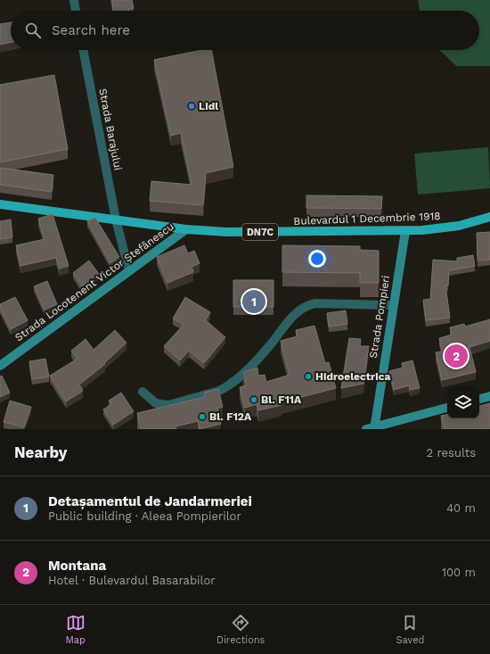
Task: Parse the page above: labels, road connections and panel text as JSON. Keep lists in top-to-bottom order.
{
  "streets": {
    "main road": [
      "Bulevardul 1 Decembrie 1918",
      "DN7C",
      "Strada Locotenent Victor Ștefănescu",
      "Strada Pompieri"
    ],
    "street": ["Strada Barajului"]
  },
  "crossings": [
    ["Strada Barajului", "Bulevardul 1 Decembrie 1918"],
    ["Strada Barajului", "DN7C"],
    ["Strada Barajului", "Strada Locotenent Victor Ștefănescu"],
    ["Bulevardul 1 Decembrie 1918", "DN7C"],
    ["Bulevardul 1 Decembrie 1918", "Strada Locotenent Victor Ștefănescu"],
    ["Bulevardul 1 Decembrie 1918", "Strada Pompieri"]
  ],
  "places": [
    "Lidl",
    "Hidroelectrica",
    "Bl. F11A",
    "Bl. F12A"
  ],
  "page": {
    "search": "Search here",
    "pins": ["1", "2"],
    "heading": ["Nearby", "2 results"],
    "list": [
      {
        "mark": "1",
        "name": "Detașamentul de Jandarmeriei",
        "note": "Public building · Aleea Pompierilor",
        "value": "40 m"
      },
      {
        "mark": "2",
        "name": "Montana",
        "note": "Hotel · Bulevardul Basarabilor",
        "value": "100 m"
      }
    ],
    "nav": ["Map", "Directions", "Saved"]
  }
}
